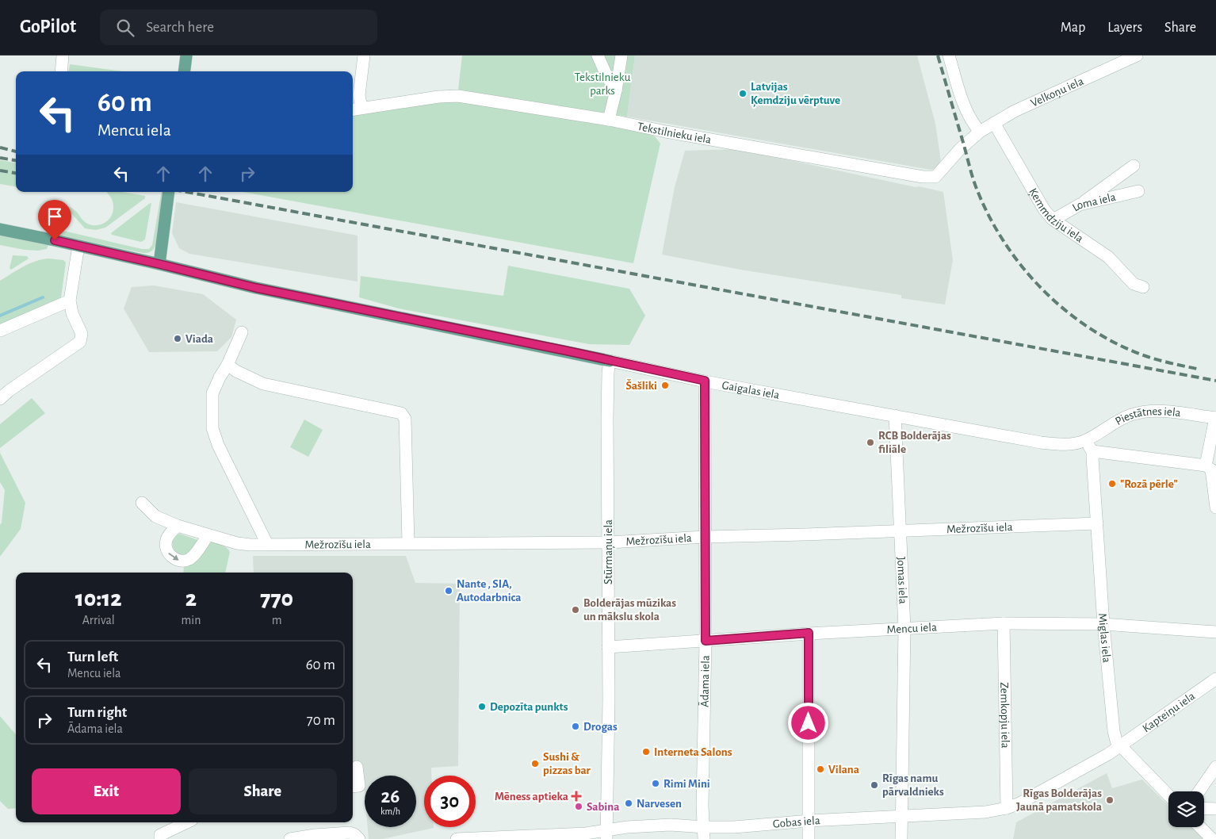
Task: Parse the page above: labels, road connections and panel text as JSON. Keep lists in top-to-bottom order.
{
  "streets": {
    "main road": ["Gaigalas iela"],
    "street": [
      "Velkoņu iela",
      "Tekstilnieku iela",
      "Loma iela",
      "Ķemmdziju iela",
      "Piestātnes iela",
      "Mežrozīšu iela",
      "Stūrmaņu iela",
      "Jomas iela",
      "Mencu iela",
      "Miglas iela",
      "Ādama iela",
      "Kapteiņu iela",
      "Zemkopju iela",
      "Gobas iela"
    ]
  },
  "crossings": [
    ["Velkoņu iela", "Tekstilnieku iela"],
    ["Velkoņu iela", "Ķemmdziju iela"],
    ["Loma iela", "Ķemmdziju iela"],
    ["Gaigalas iela", "Piestātnes iela"],
    ["Gaigalas iela", "Stūrmaņu iela"],
    ["Gaigalas iela", "Jomas iela"],
    ["Gaigalas iela", "Ādama iela"],
    ["Mežrozīšu iela", "Stūrmaņu iela"],
    ["Mežrozīšu iela", "Jomas iela"],
    ["Mežrozīšu iela", "Miglas iela"],
    ["Mežrozīšu iela", "Ādama iela"],
    ["Stūrmaņu iela", "Mencu iela"],
    ["Stūrmaņu iela", "Gobas iela"],
    ["Jomas iela", "Mencu iela"],
    ["Jomas iela", "Gobas iela"],
    ["Mencu iela", "Miglas iela"],
    ["Mencu iela", "Ādama iela"],
    ["Mencu iela", "Zemkopju iela"],
    ["Miglas iela", "Kapteiņu iela"],
    ["Miglas iela", "Gobas iela"],
    ["Ādama iela", "Gobas iela"],
    ["Kapteiņu iela", "Gobas iela"],
    ["Zemkopju iela", "Gobas iela"]
  ],
  "parks": ["Tekstilnieku parks"],
  "places": {
    "other": [
      "Latvijas Ķemdziju vērptuve",
      "Viada",
      "Šašliki",
      "RCB Bolderājas filiāle",
      "\"Rozā pērle\"",
      "Nante , SIA, Autodarbnica",
      "Bolderājas mūzikas un mākslu skola",
      "Depozīta punkts",
      "Drogas",
      "Interneta Salons",
      "Sushi & pizzas bar",
      "Vilana",
      "Rimi Mini",
      "Rīgas namu pārvaldnieks",
      "Rīgas Bolderājas Jaunā pamatskola",
      "Narvesen",
      "Sabina"
    ],
    "health": ["Mēness aptieka"]
  },
  "page": {
    "header": "GoPilot",
    "search": "Search here",
    "nav": ["Map", "Layers", "Share"],
    "turn": ["60 m", "Mencu iela"],
    "eta": [
      "10:12",
      "Arrival",
      "2",
      "min",
      "770",
      "m"
    ],
    "list": [
      {
        "name": "Turn left",
        "note": "Mencu iela",
        "value": "60 m"
      },
      {
        "name": "Turn right",
        "note": "Ādama iela",
        "value": "70 m"
      }
    ],
    "buttons": ["Exit", "Share"],
    "speed": "26 km/h",
    "limit": "30"
  }
}
